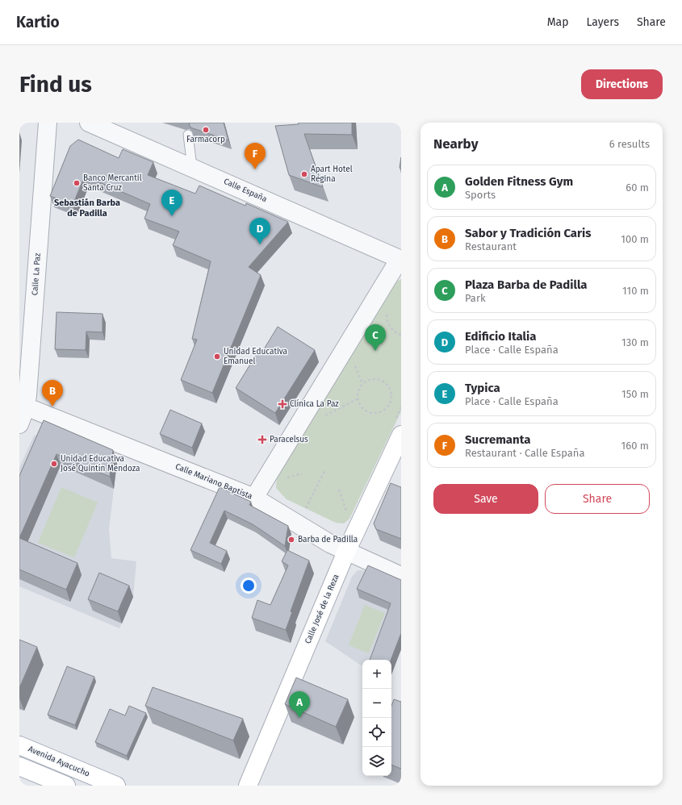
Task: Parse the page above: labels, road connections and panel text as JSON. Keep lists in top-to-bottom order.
{
  "streets": {
    "main road": ["Calle José de la Reza", "Avenida Ayacucho"],
    "street": ["Calle España", "Calle La Paz", "Calle Mariano Baptista"]
  },
  "crossings": [
    ["Calle La Paz", "Calle Mariano Baptista"],
    ["Calle Mariano Baptista", "Calle José de la Reza"]
  ],
  "districts": ["Sebastián Barba de Padilla"],
  "places": {
    "other": [
      "Farmacorp",
      "Apart Hotel Regina",
      "Banco Mercantil Santa Cruz",
      "Unidad Educativa Emanuel",
      "Unidad Educativa José Quintín Mendoza",
      "Barba de Padilla"
    ],
    "health": ["Clínica La Paz", "Paracelsus"]
  },
  "page": {
    "header": "Kartio",
    "nav": ["Map", "Layers", "Share"],
    "buttons": [
      "Directions",
      ["Save", "Share"]
    ],
    "title": "Find us",
    "heading": ["Nearby", "6 results"],
    "pins": [
      "F",
      "E",
      "D",
      "C",
      "B",
      "A"
    ],
    "list": [
      {
        "mark": "A",
        "name": "Golden Fitness Gym",
        "note": "Sports",
        "value": "60 m"
      },
      {
        "mark": "B",
        "name": "Sabor y Tradición Caris",
        "note": "Restaurant",
        "value": "100 m"
      },
      {
        "mark": "C",
        "name": "Plaza Barba de Padilla",
        "note": "Park",
        "value": "110 m"
      },
      {
        "mark": "D",
        "name": "Edificio Italia",
        "note": "Place · Calle España",
        "value": "130 m"
      },
      {
        "mark": "E",
        "name": "Typica",
        "note": "Place · Calle España",
        "value": "150 m"
      },
      {
        "mark": "F",
        "name": "Sucremanta",
        "note": "Restaurant · Calle España",
        "value": "160 m"
      }
    ],
    "map_buttons": ["+", "−"]
  }
}
